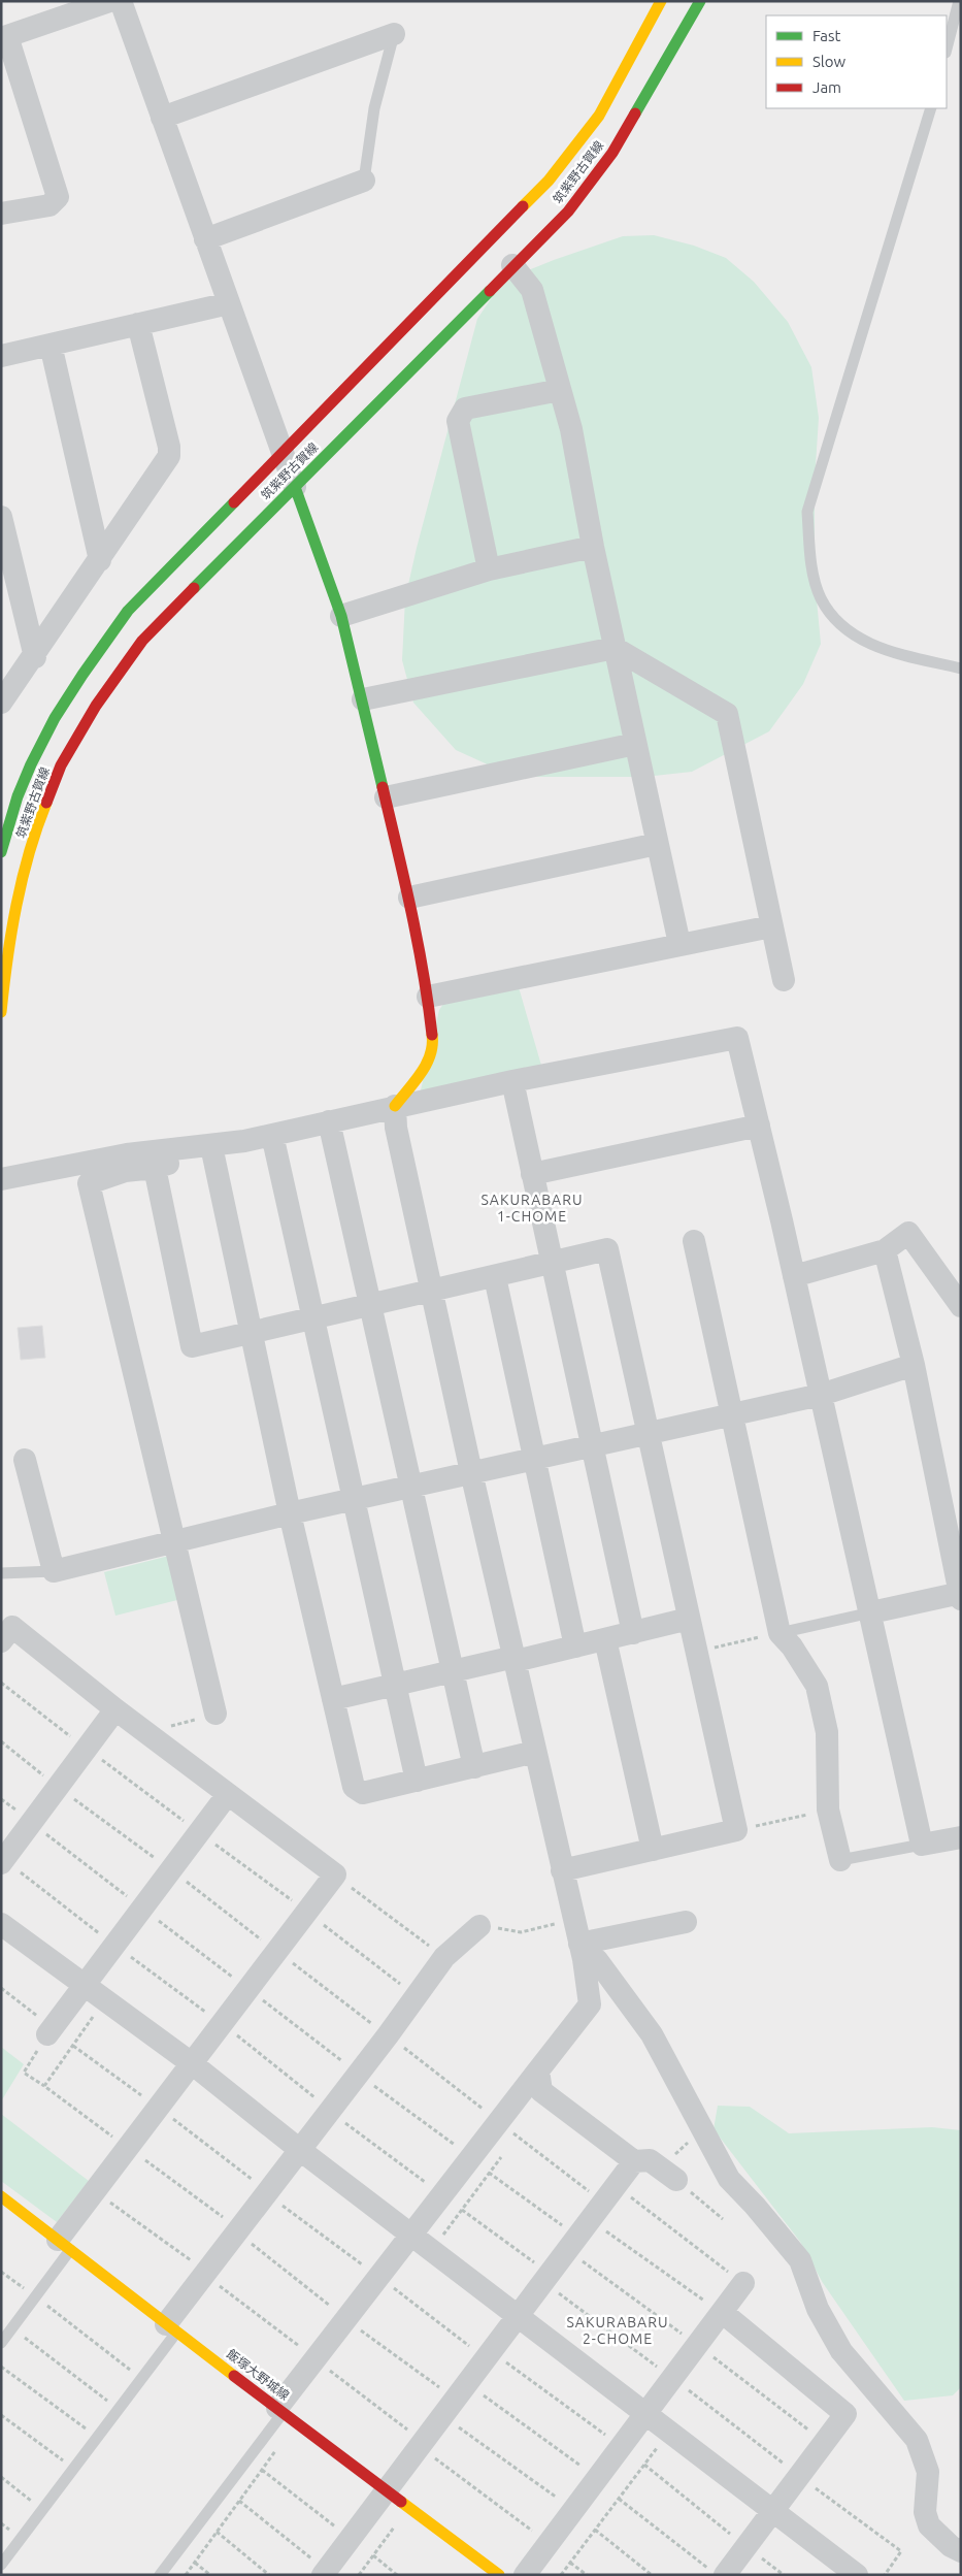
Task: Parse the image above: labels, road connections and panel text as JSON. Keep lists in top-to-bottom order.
{
  "streets": {
    "main road": ["筑紫野古賀線", "飯塚大野城線"]
  },
  "districts": ["SAKURABARU 1-CHOME", "SAKURABARU 2-CHOME"],
  "legend": ["Fast", "Slow", "Jam"]
}
